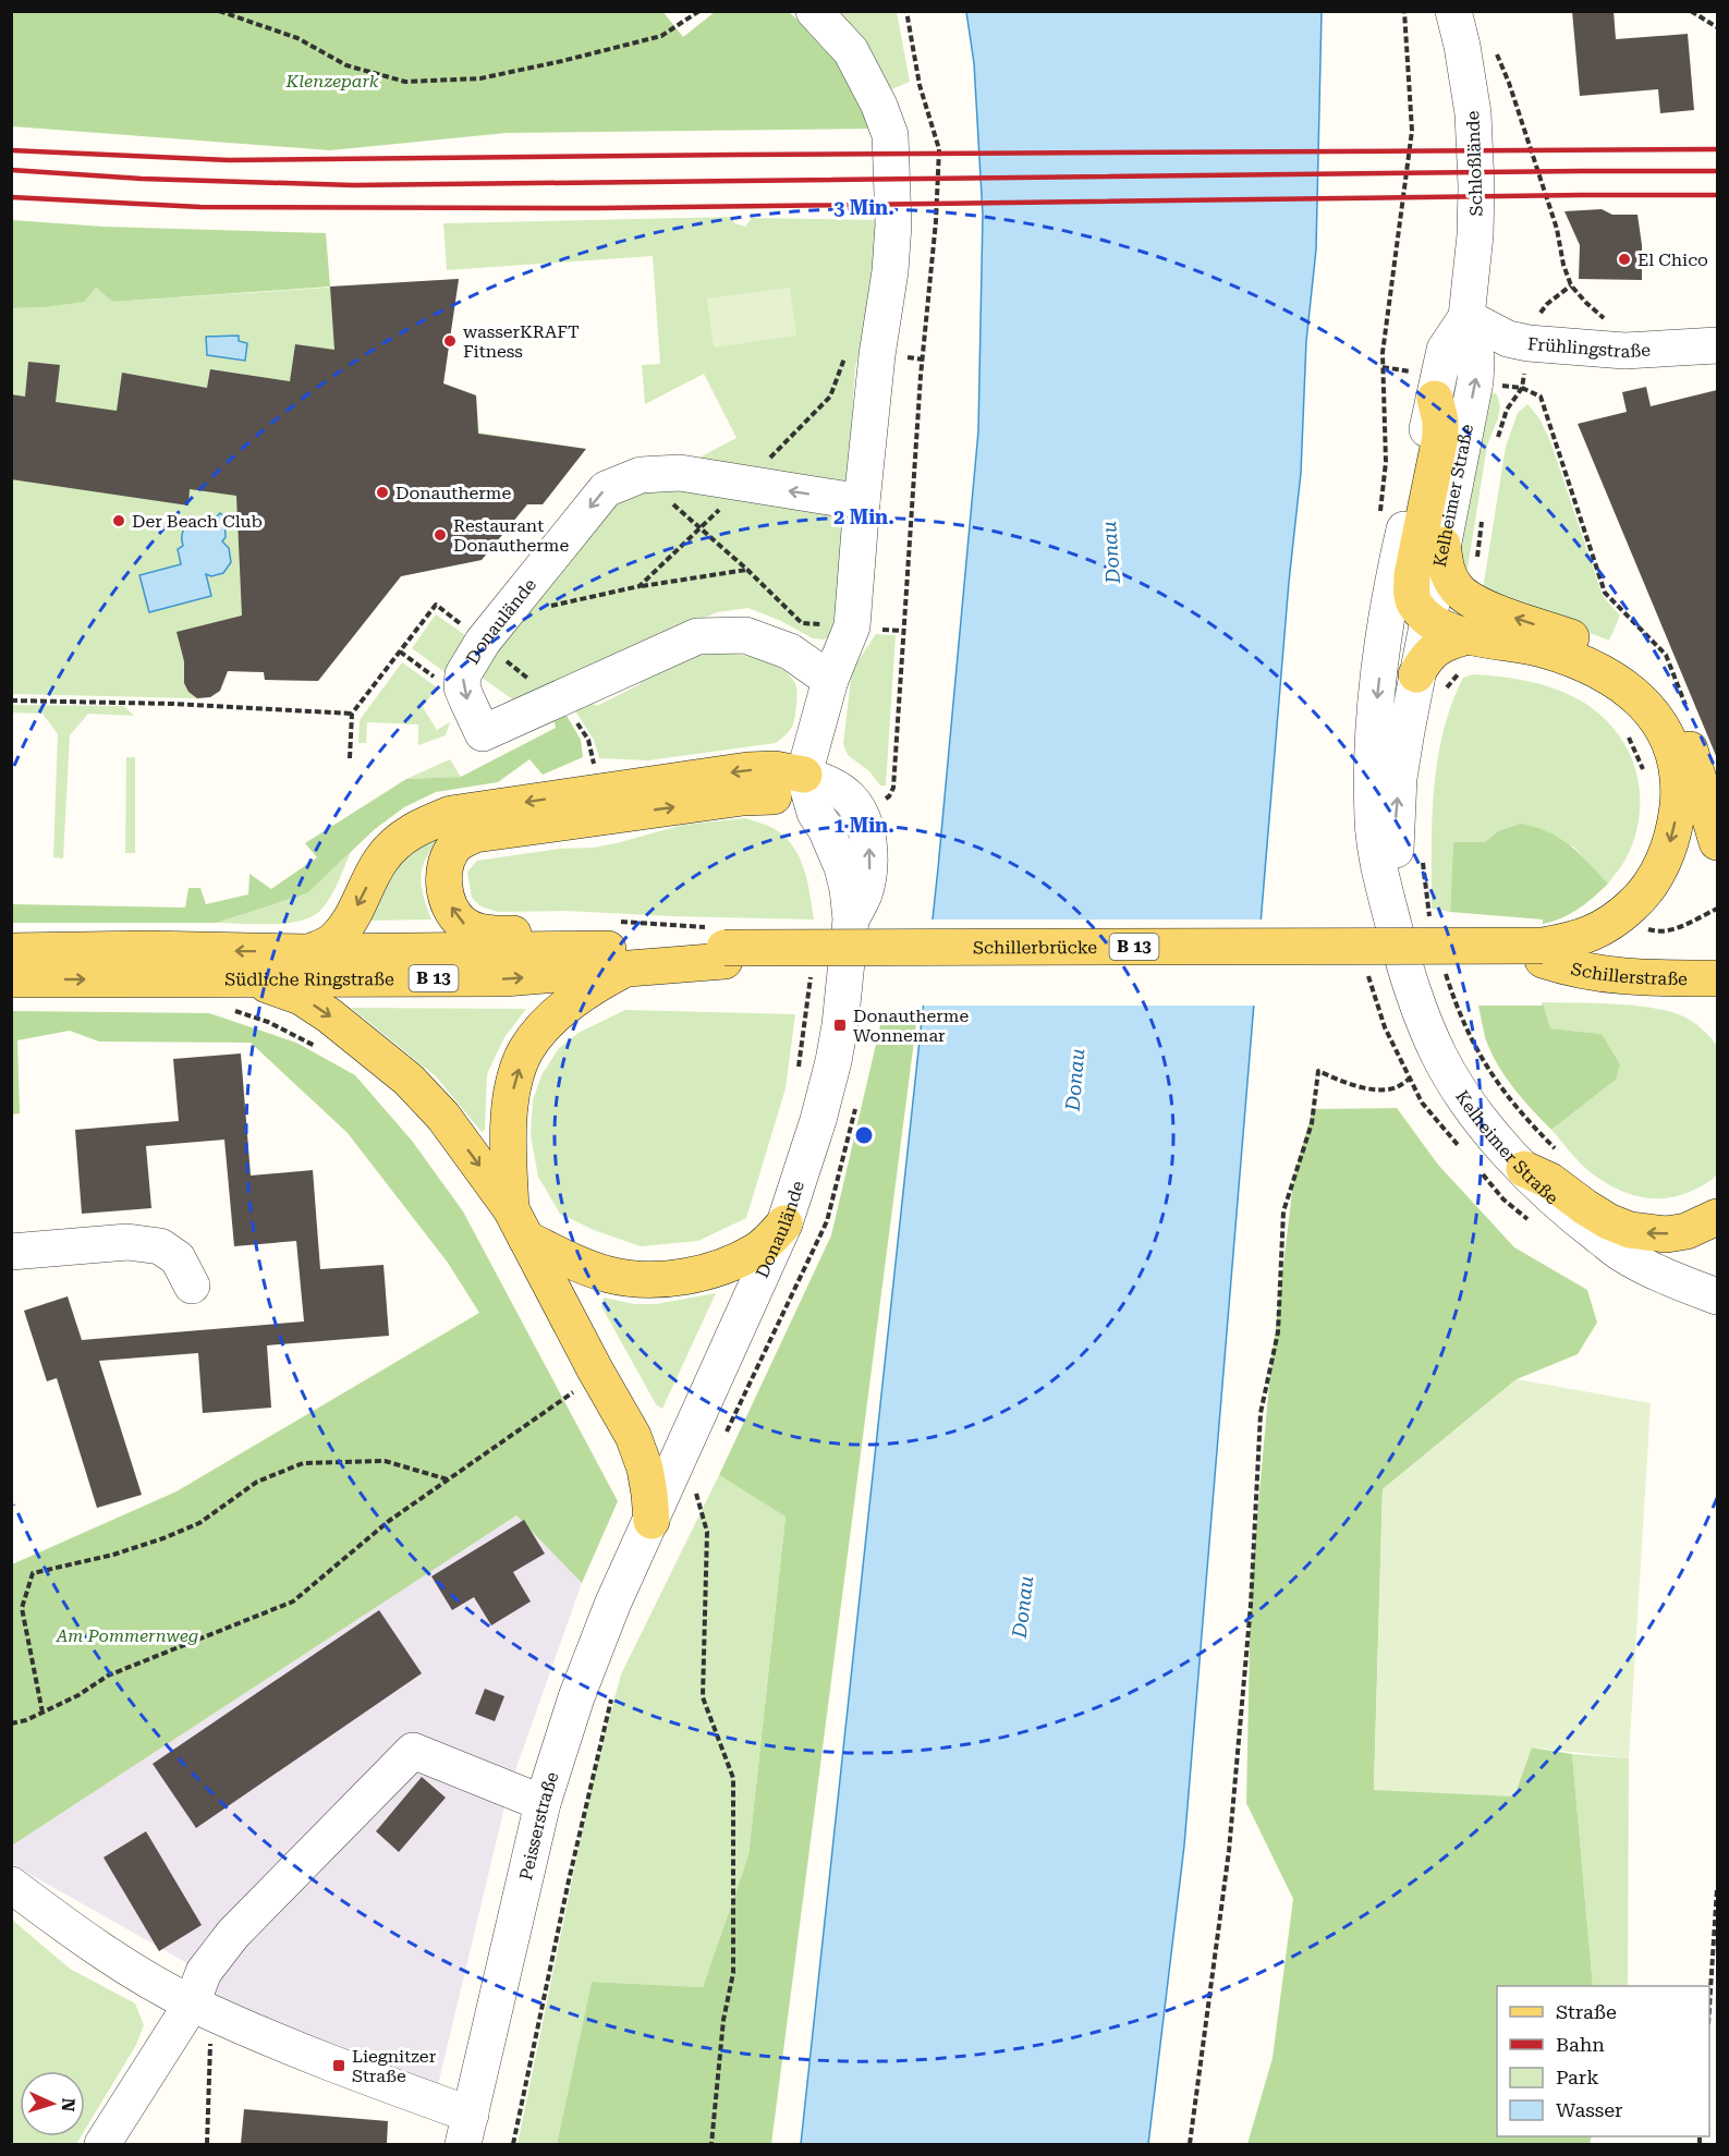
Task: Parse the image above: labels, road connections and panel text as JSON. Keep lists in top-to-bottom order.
{
  "streets": {
    "main road": [
      "B 13",
      "Schillerbrücke",
      "Schillerstraße",
      "Südliche Ringstraße"
    ],
    "street": [
      "Schloßlände",
      "Frühlingstraße",
      "Kelheimer Straße",
      "Donaulände",
      "Peisserstraße"
    ]
  },
  "crossings": [
    ["Schloßlände", "Frühlingstraße"],
    ["Schloßlände", "Kelheimer Straße"],
    ["Frühlingstraße", "Kelheimer Straße"],
    ["Donaulände", "Peisserstraße"],
    ["Schillerbrücke", "Schillerstraße"],
    ["Schillerbrücke", "Südliche Ringstraße"]
  ],
  "water": ["Donau"],
  "parks": ["Klenzepark", "Am Pommernweg"],
  "places": {
    "other": [
      "El Chico",
      "wasserKRAFT Fitness",
      "Donautherme",
      "Der Beach Club",
      "Restaurant Donautherme"
    ],
    "transit": ["Donautherme Wonnemar", "Liegnitzer Straße"]
  },
  "legend": [
    "Straße",
    "Bahn",
    "Park",
    "Wasser"
  ],
  "north": "right",
  "rings": ["3 Min.", "2 Min.", "1 Min."]
}
